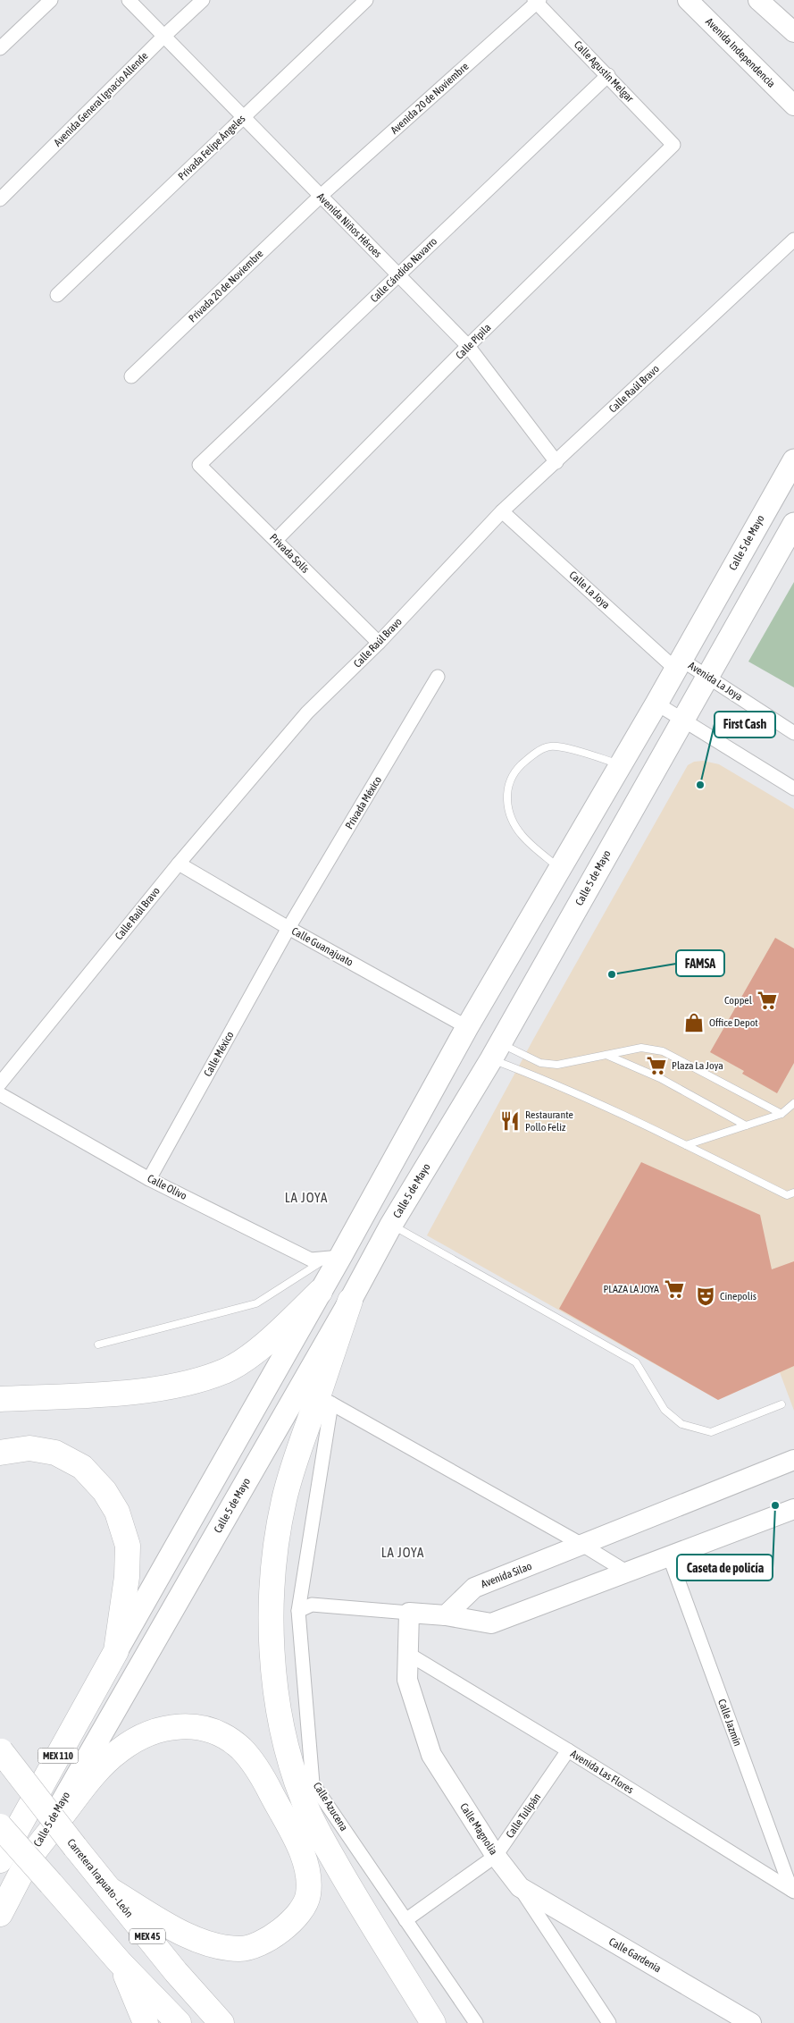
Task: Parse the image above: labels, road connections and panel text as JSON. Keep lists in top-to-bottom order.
{
  "streets": {
    "highway": ["MEX 110", "Carretera Irapuato - León", "MEX 45"],
    "main road": ["Calle 5 de Mayo"],
    "street": [
      "Avenida Independencia",
      "Calle Agustín Melgar",
      "Avenida 20 de Noviembre",
      "Avenida General Ignacio Allende",
      "Privada Felipe Ángeles",
      "Avenida Niños Héroes",
      "Calle Cándido Navarro",
      "Privada 20 de Noviembre",
      "Calle Pípila",
      "Calle Raúl Bravo",
      "Privada Solís",
      "Calle La Joya",
      "Avenida La Joya",
      "Privada México",
      "Calle Guanajuato",
      "Calle México",
      "Calle Olivo",
      "Avenida Silao",
      "Calle Jazmín",
      "Avenida Las Flores",
      "Calle Azucena",
      "Calle Tulipán",
      "Calle Magnolia",
      "Calle Gardenia"
    ]
  },
  "crossings": [
    ["Calle Agustín Melgar", "Avenida 20 de Noviembre"],
    ["Calle Agustín Melgar", "Calle Cándido Navarro"],
    ["Calle Agustín Melgar", "Calle Pípila"],
    ["Avenida 20 de Noviembre", "Avenida Niños Héroes"],
    ["Avenida 20 de Noviembre", "Privada 20 de Noviembre"],
    ["Avenida General Ignacio Allende", "Avenida Niños Héroes"],
    ["Privada Felipe Ángeles", "Avenida Niños Héroes"],
    ["Avenida Niños Héroes", "Calle Cándido Navarro"],
    ["Avenida Niños Héroes", "Privada 20 de Noviembre"],
    ["Avenida Niños Héroes", "Calle Pípila"],
    ["Avenida Niños Héroes", "Calle Raúl Bravo"],
    ["Calle Cándido Navarro", "Privada Solís"],
    ["Calle Pípila", "Privada Solís"],
    ["Calle Raúl Bravo", "Privada Solís"],
    ["Calle Raúl Bravo", "Calle La Joya"],
    ["Calle Raúl Bravo", "Calle Guanajuato"],
    ["Calle 5 de Mayo", "Calle La Joya"],
    ["Calle 5 de Mayo", "Avenida La Joya"],
    ["Calle 5 de Mayo", "Calle Guanajuato"],
    ["Calle 5 de Mayo", "Calle Olivo"],
    ["Calle 5 de Mayo", "MEX 110"],
    ["Calle La Joya", "Avenida La Joya"],
    ["Privada México", "Calle Guanajuato"],
    ["Privada México", "Calle México"],
    ["Calle Guanajuato", "Calle México"],
    ["Calle México", "Calle Olivo"],
    ["Calle Jazmín", "Avenida Las Flores"],
    ["Avenida Las Flores", "Calle Tulipán"],
    ["Avenida Las Flores", "Calle Magnolia"],
    ["Calle Azucena", "Calle Tulipán"],
    ["Calle Tulipán", "Calle Magnolia"],
    ["Calle Magnolia", "Calle Gardenia"]
  ],
  "districts": ["LA JOYA", "LA JOYA"],
  "places": {
    "other": ["First Cash", "FAMSA", "Caseta de policía"],
    "supermarket": ["Coppel", "Plaza La Joya", "PLAZA LA JOYA"],
    "shop": ["Office Depot"],
    "restaurant": ["Restaurante Pollo Feliz"],
    "theatre": ["Cinepolis"]
  }
}
